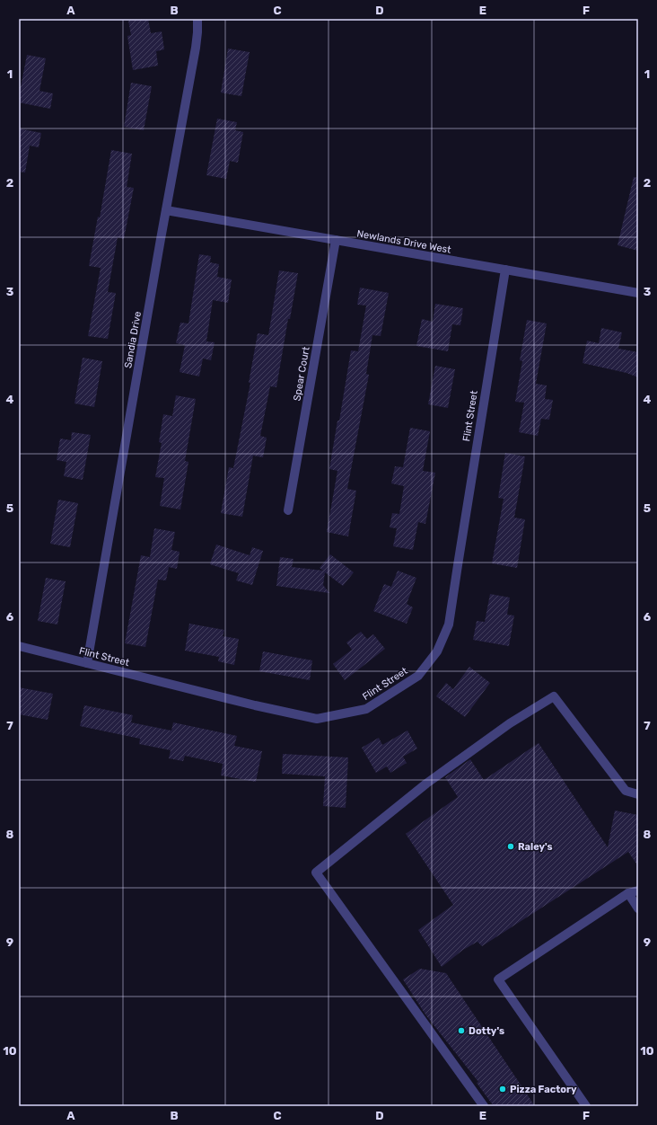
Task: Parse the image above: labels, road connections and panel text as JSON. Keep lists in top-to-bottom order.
{
  "streets": {
    "street": [
      "Newlands Drive West",
      "Sandia Drive",
      "Spear Court",
      "Flint Street"
    ]
  },
  "crossings": [
    ["Newlands Drive West", "Sandia Drive"],
    ["Newlands Drive West", "Spear Court"],
    ["Newlands Drive West", "Flint Street"],
    ["Sandia Drive", "Flint Street"]
  ],
  "places": ["Raley's", "Dotty's", "Pizza Factory"],
  "grid": {
    "columns": [
      "A",
      "B",
      "C",
      "D",
      "E",
      "F"
    ],
    "rows": [
      "1",
      "2",
      "3",
      "4",
      "5",
      "6",
      "7",
      "8",
      "9",
      "10"
    ]
  }
}
